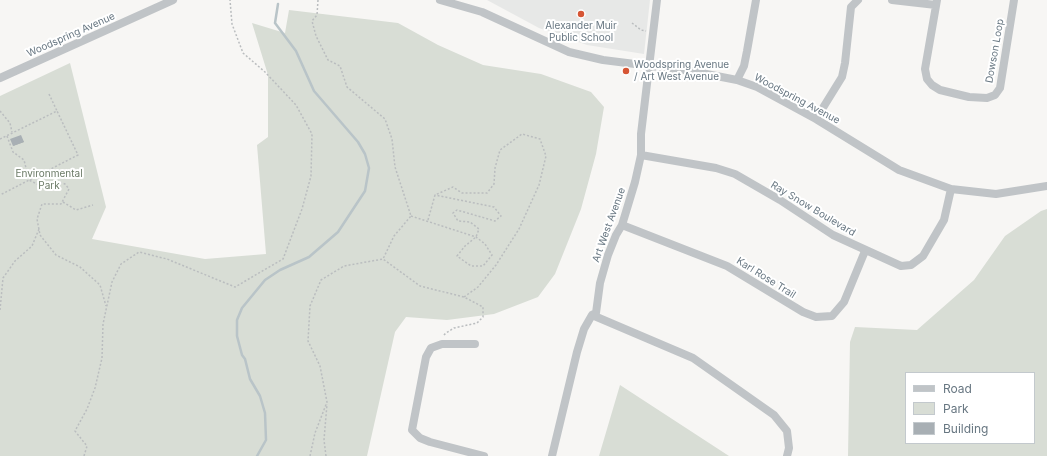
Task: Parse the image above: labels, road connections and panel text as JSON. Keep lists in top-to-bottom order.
{
  "streets": {
    "street": [
      "Woodspring Avenue",
      "Dowson Loop",
      "Ray Snow Boulevard",
      "Art West Avenue",
      "Karl Rose Trail"
    ]
  },
  "crossings": [
    ["Woodspring Avenue", "Ray Snow Boulevard"],
    ["Woodspring Avenue", "Art West Avenue"],
    ["Ray Snow Boulevard", "Art West Avenue"],
    ["Ray Snow Boulevard", "Karl Rose Trail"],
    ["Art West Avenue", "Karl Rose Trail"]
  ],
  "parks": ["Environmental Park"],
  "places": ["Alexander Muir Public School", "Woodspring Avenue / Art West Avenue"],
  "legend": ["Road", "Park", "Building"]
}
